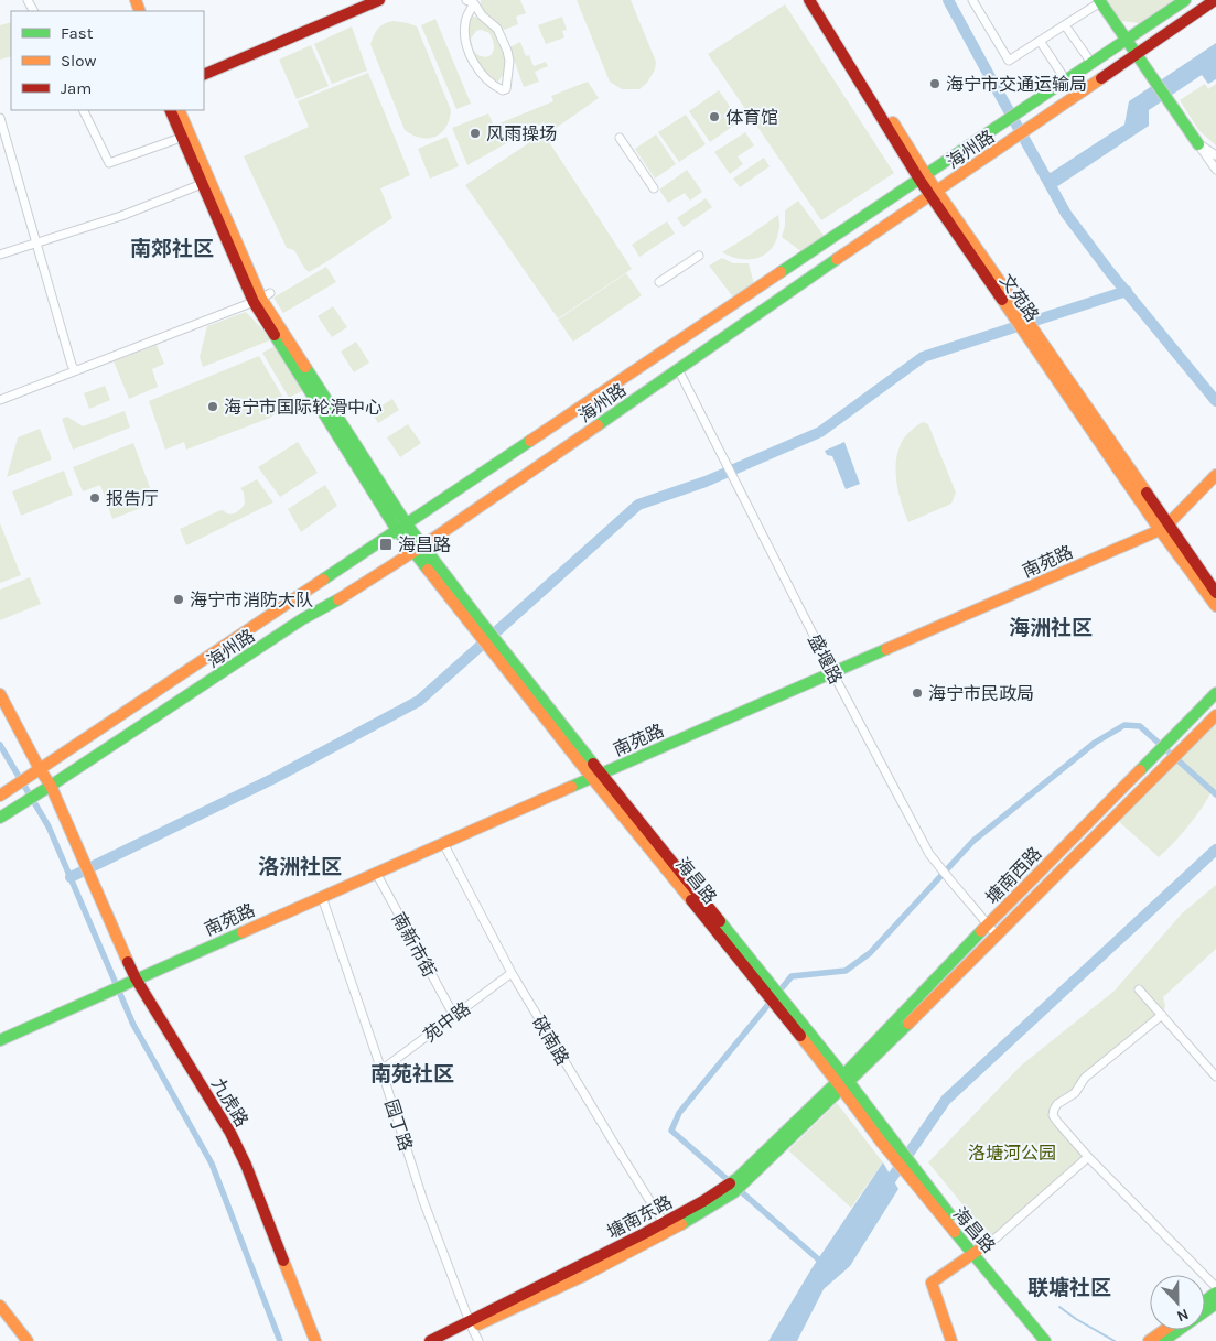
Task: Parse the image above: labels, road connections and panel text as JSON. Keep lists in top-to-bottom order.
{
  "streets": {
    "main road": [
      "海州路",
      "文苑路",
      "南苑路",
      "塘南西路",
      "海昌路",
      "九虎路",
      "塘南东路"
    ],
    "street": [
      "盛堰路",
      "南新市街",
      "苑中路",
      "硖南路",
      "园丁路"
    ]
  },
  "crossings": [
    ["海州路", "文苑路"],
    ["海州路", "盛堰路"],
    ["海州路", "海昌路"],
    ["海州路", "九虎路"],
    ["文苑路", "南苑路"],
    ["南苑路", "盛堰路"],
    ["南苑路", "海昌路"],
    ["南苑路", "南新市街"],
    ["南苑路", "硖南路"],
    ["南苑路", "九虎路"],
    ["南苑路", "园丁路"],
    ["盛堰路", "塘南西路"],
    ["塘南西路", "海昌路"],
    ["塘南西路", "塘南东路"],
    ["海昌路", "塘南东路"],
    ["南新市街", "苑中路"],
    ["苑中路", "硖南路"],
    ["苑中路", "园丁路"],
    ["硖南路", "塘南东路"],
    ["园丁路", "塘南东路"]
  ],
  "districts": [
    "南郊社区",
    "海洲社区",
    "洛洲社区",
    "南苑社区",
    "联塘社区"
  ],
  "parks": ["洛塘河公园"],
  "places": {
    "other": [
      "海宁市交通运输局",
      "体育馆",
      "风雨操场",
      "海宁市国际轮滑中心",
      "报告厅",
      "海宁市消防大队",
      "海宁市民政局"
    ],
    "transit": ["海昌路"]
  },
  "legend": ["Fast", "Slow", "Jam"],
  "north": "bottom"
}
